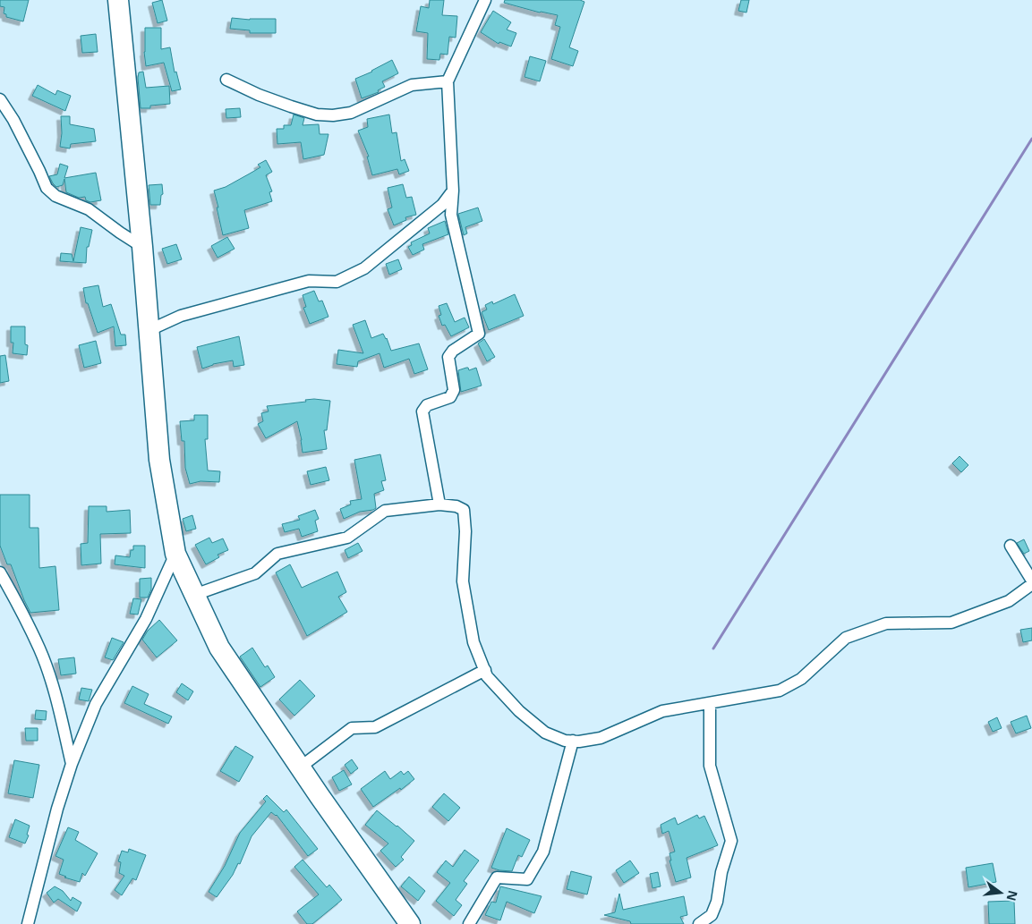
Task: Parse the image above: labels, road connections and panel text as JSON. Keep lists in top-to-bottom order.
{
  "north": "right"
}
